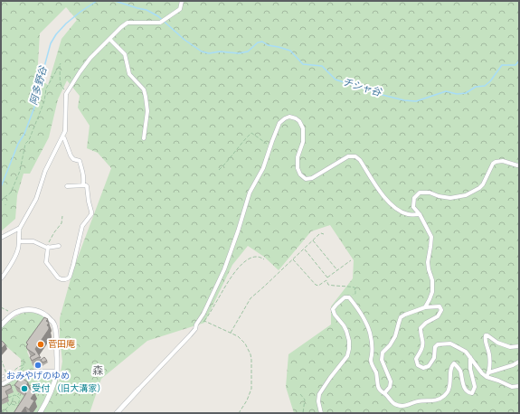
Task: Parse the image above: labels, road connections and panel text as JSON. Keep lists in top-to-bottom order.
{
  "districts": ["森"],
  "water": ["阿多野谷", "チシャ谷"],
  "places": ["菅田庵", "おみやげのゆめ", "受付 （旧大溝家）"]
}
